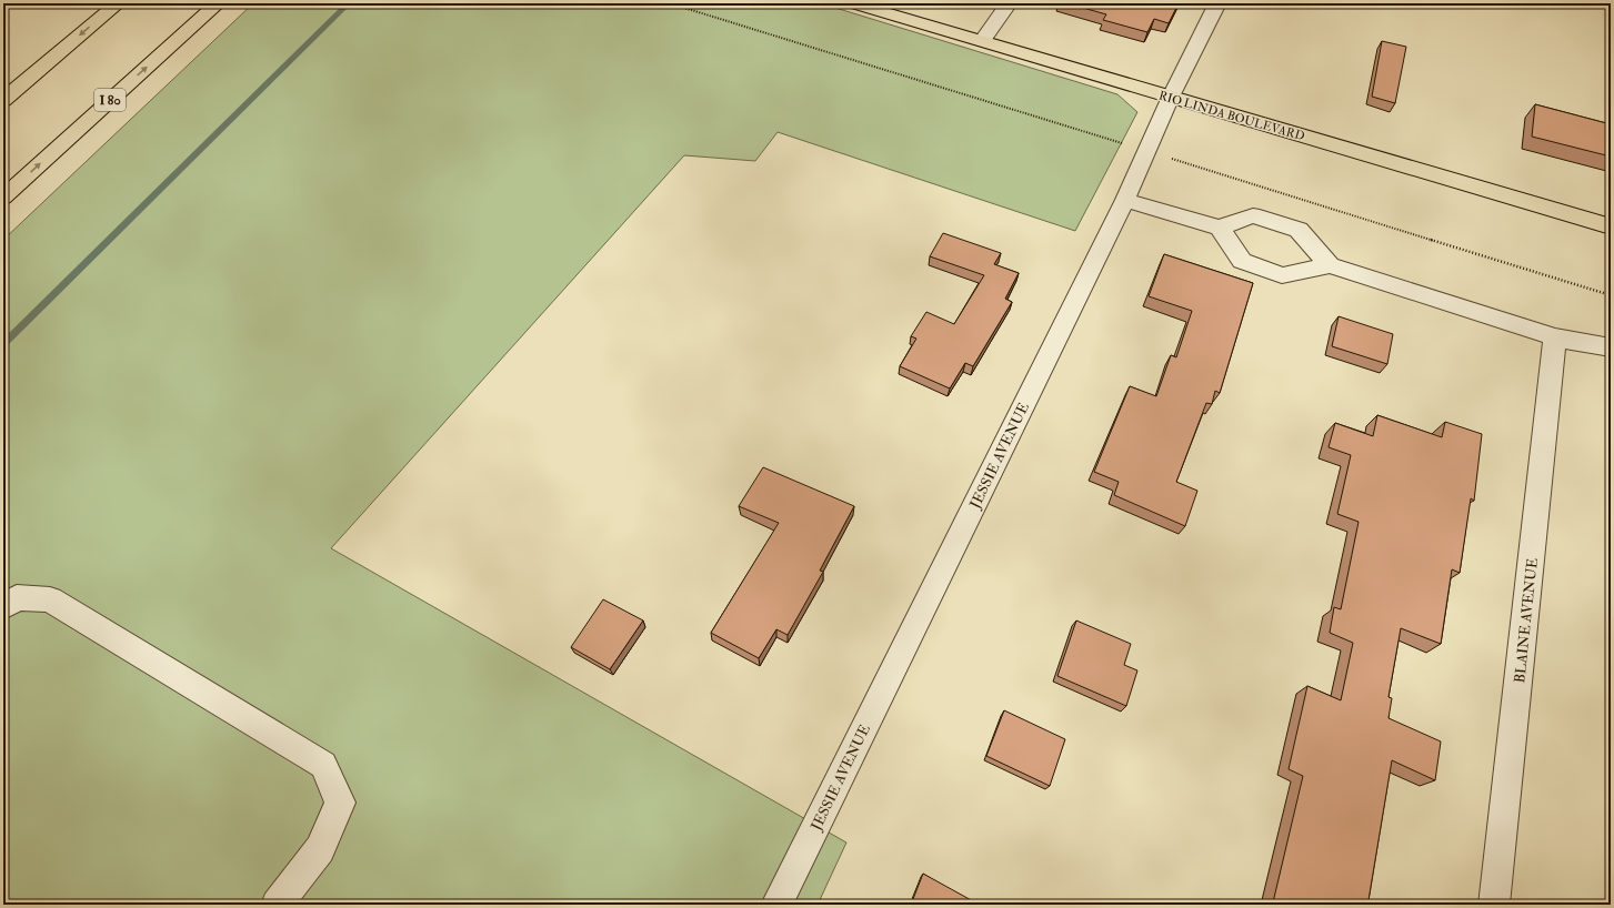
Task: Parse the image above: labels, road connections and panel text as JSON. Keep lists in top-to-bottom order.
{
  "streets": {
    "main road": ["I 80", "RIO LINDA BOULEVARD"],
    "street": ["JESSIE AVENUE", "BLAINE AVENUE"]
  },
  "crossings": [
    ["RIO LINDA BOULEVARD", "JESSIE AVENUE"]
  ]
}
